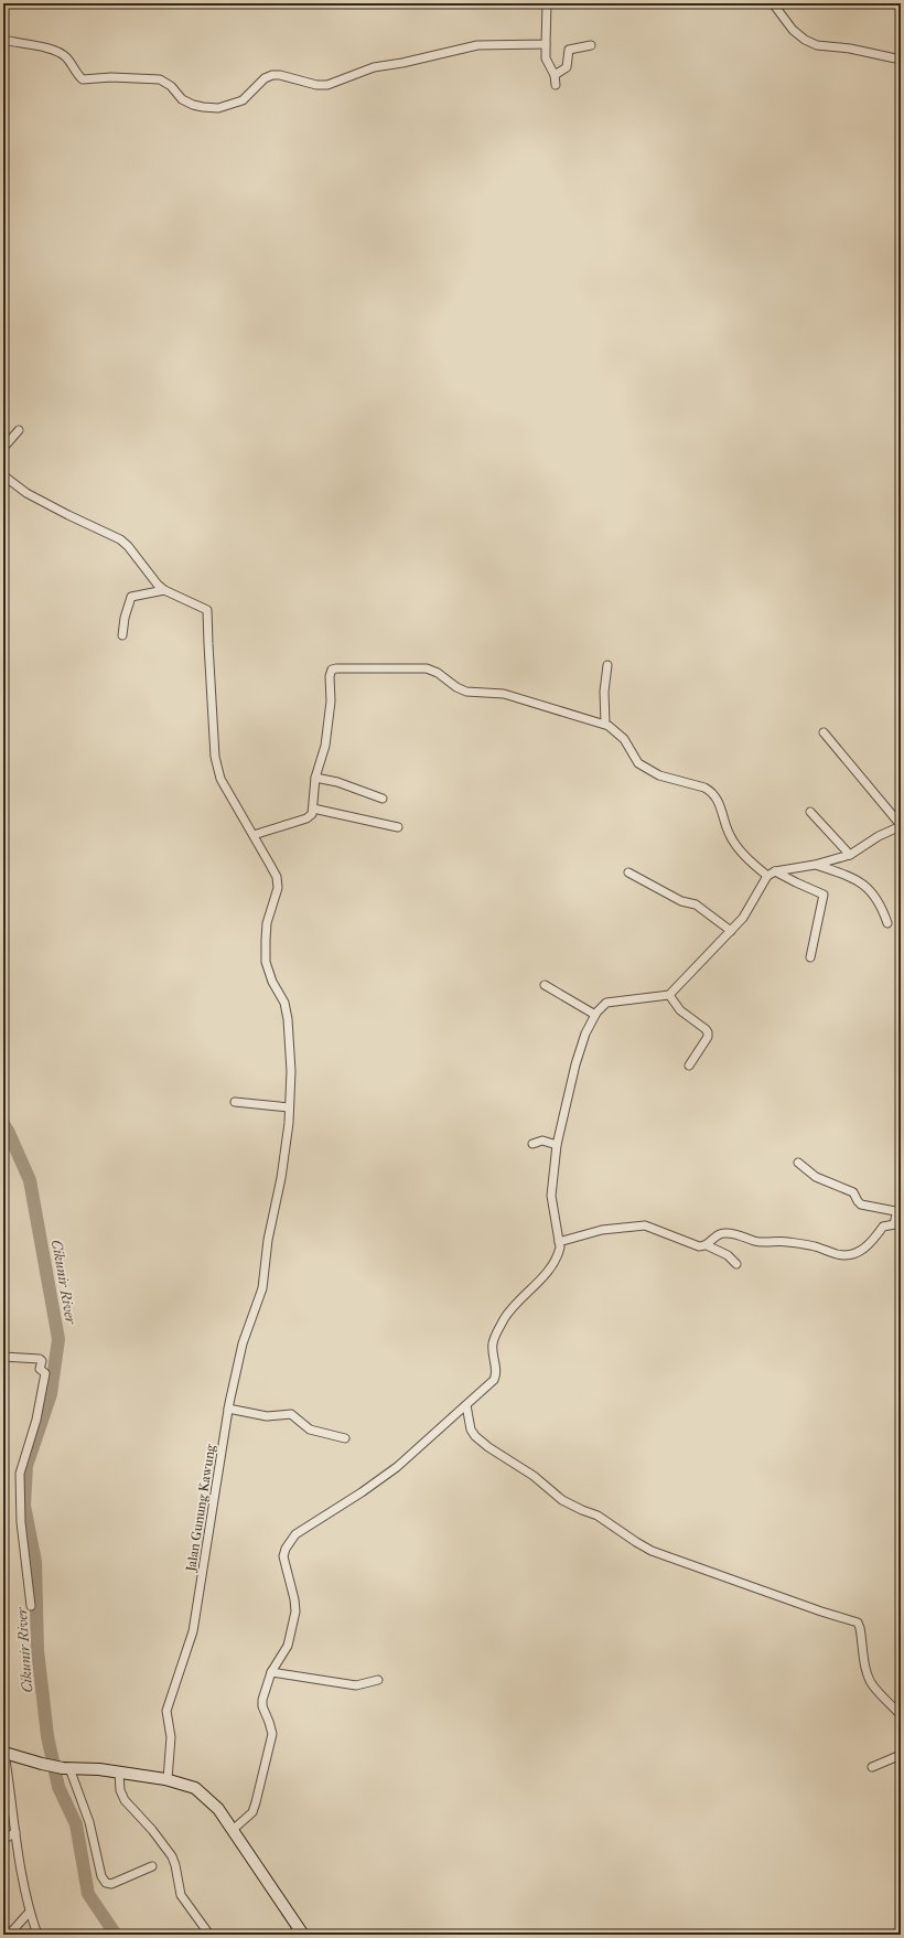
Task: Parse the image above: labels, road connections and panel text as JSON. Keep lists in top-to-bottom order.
{
  "streets": {
    "street": ["Jalan Gunung Kawung"]
  },
  "water": ["Cikunir River"]
}
